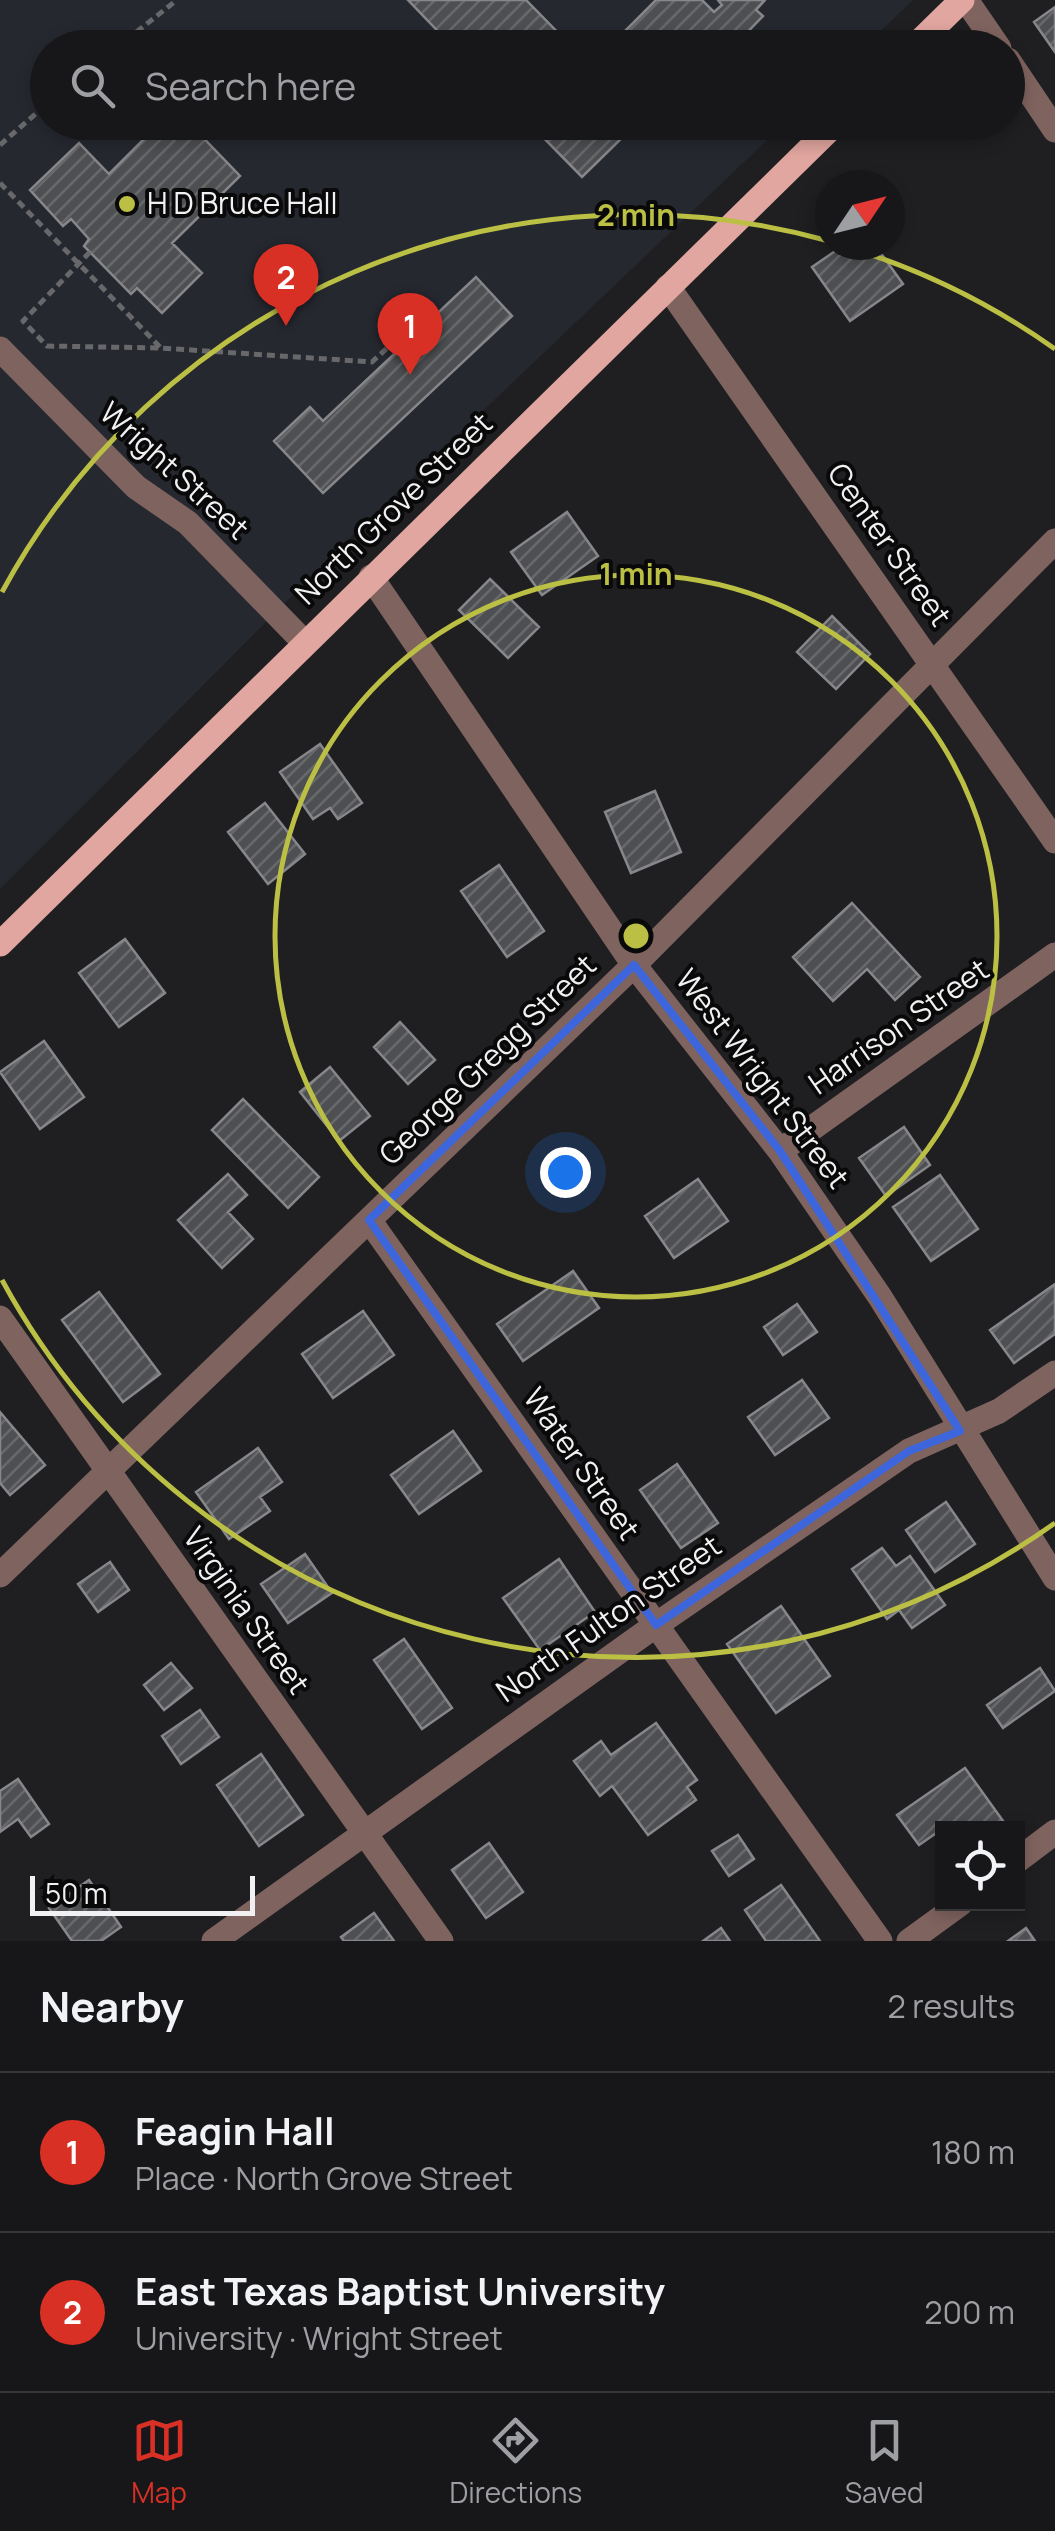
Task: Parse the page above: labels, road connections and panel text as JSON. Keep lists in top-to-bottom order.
{
  "streets": {
    "main road": ["North Grove Street"],
    "street": [
      "Wright Street",
      "Center Street",
      "Harrison Street",
      "George Gregg Street",
      "West Wright Street",
      "Water Street",
      "Virginia Street",
      "North Fulton Street"
    ]
  },
  "crossings": [
    ["Wright Street", "North Grove Street"],
    ["North Grove Street", "Center Street"],
    ["North Grove Street", "West Wright Street"],
    ["Center Street", "George Gregg Street"],
    ["Harrison Street", "West Wright Street"],
    ["George Gregg Street", "West Wright Street"],
    ["George Gregg Street", "Water Street"],
    ["George Gregg Street", "Virginia Street"],
    ["West Wright Street", "North Fulton Street"],
    ["Water Street", "North Fulton Street"],
    ["Virginia Street", "North Fulton Street"]
  ],
  "places": ["H D Bruce Hall"],
  "scale_bar": "50 m",
  "north": "top right",
  "page": {
    "search": "Search here",
    "pins": ["2", "1"],
    "scale": "50 m",
    "heading": ["Nearby", "2 results"],
    "list": [
      {
        "mark": "1",
        "name": "Feagin Hall",
        "note": "Place · North Grove Street",
        "value": "180 m"
      },
      {
        "mark": "2",
        "name": "East Texas Baptist University",
        "note": "University · Wright Street",
        "value": "200 m"
      }
    ],
    "nav": ["Map", "Directions", "Saved"]
  },
  "rings": ["2 min", "1 min"]
}
